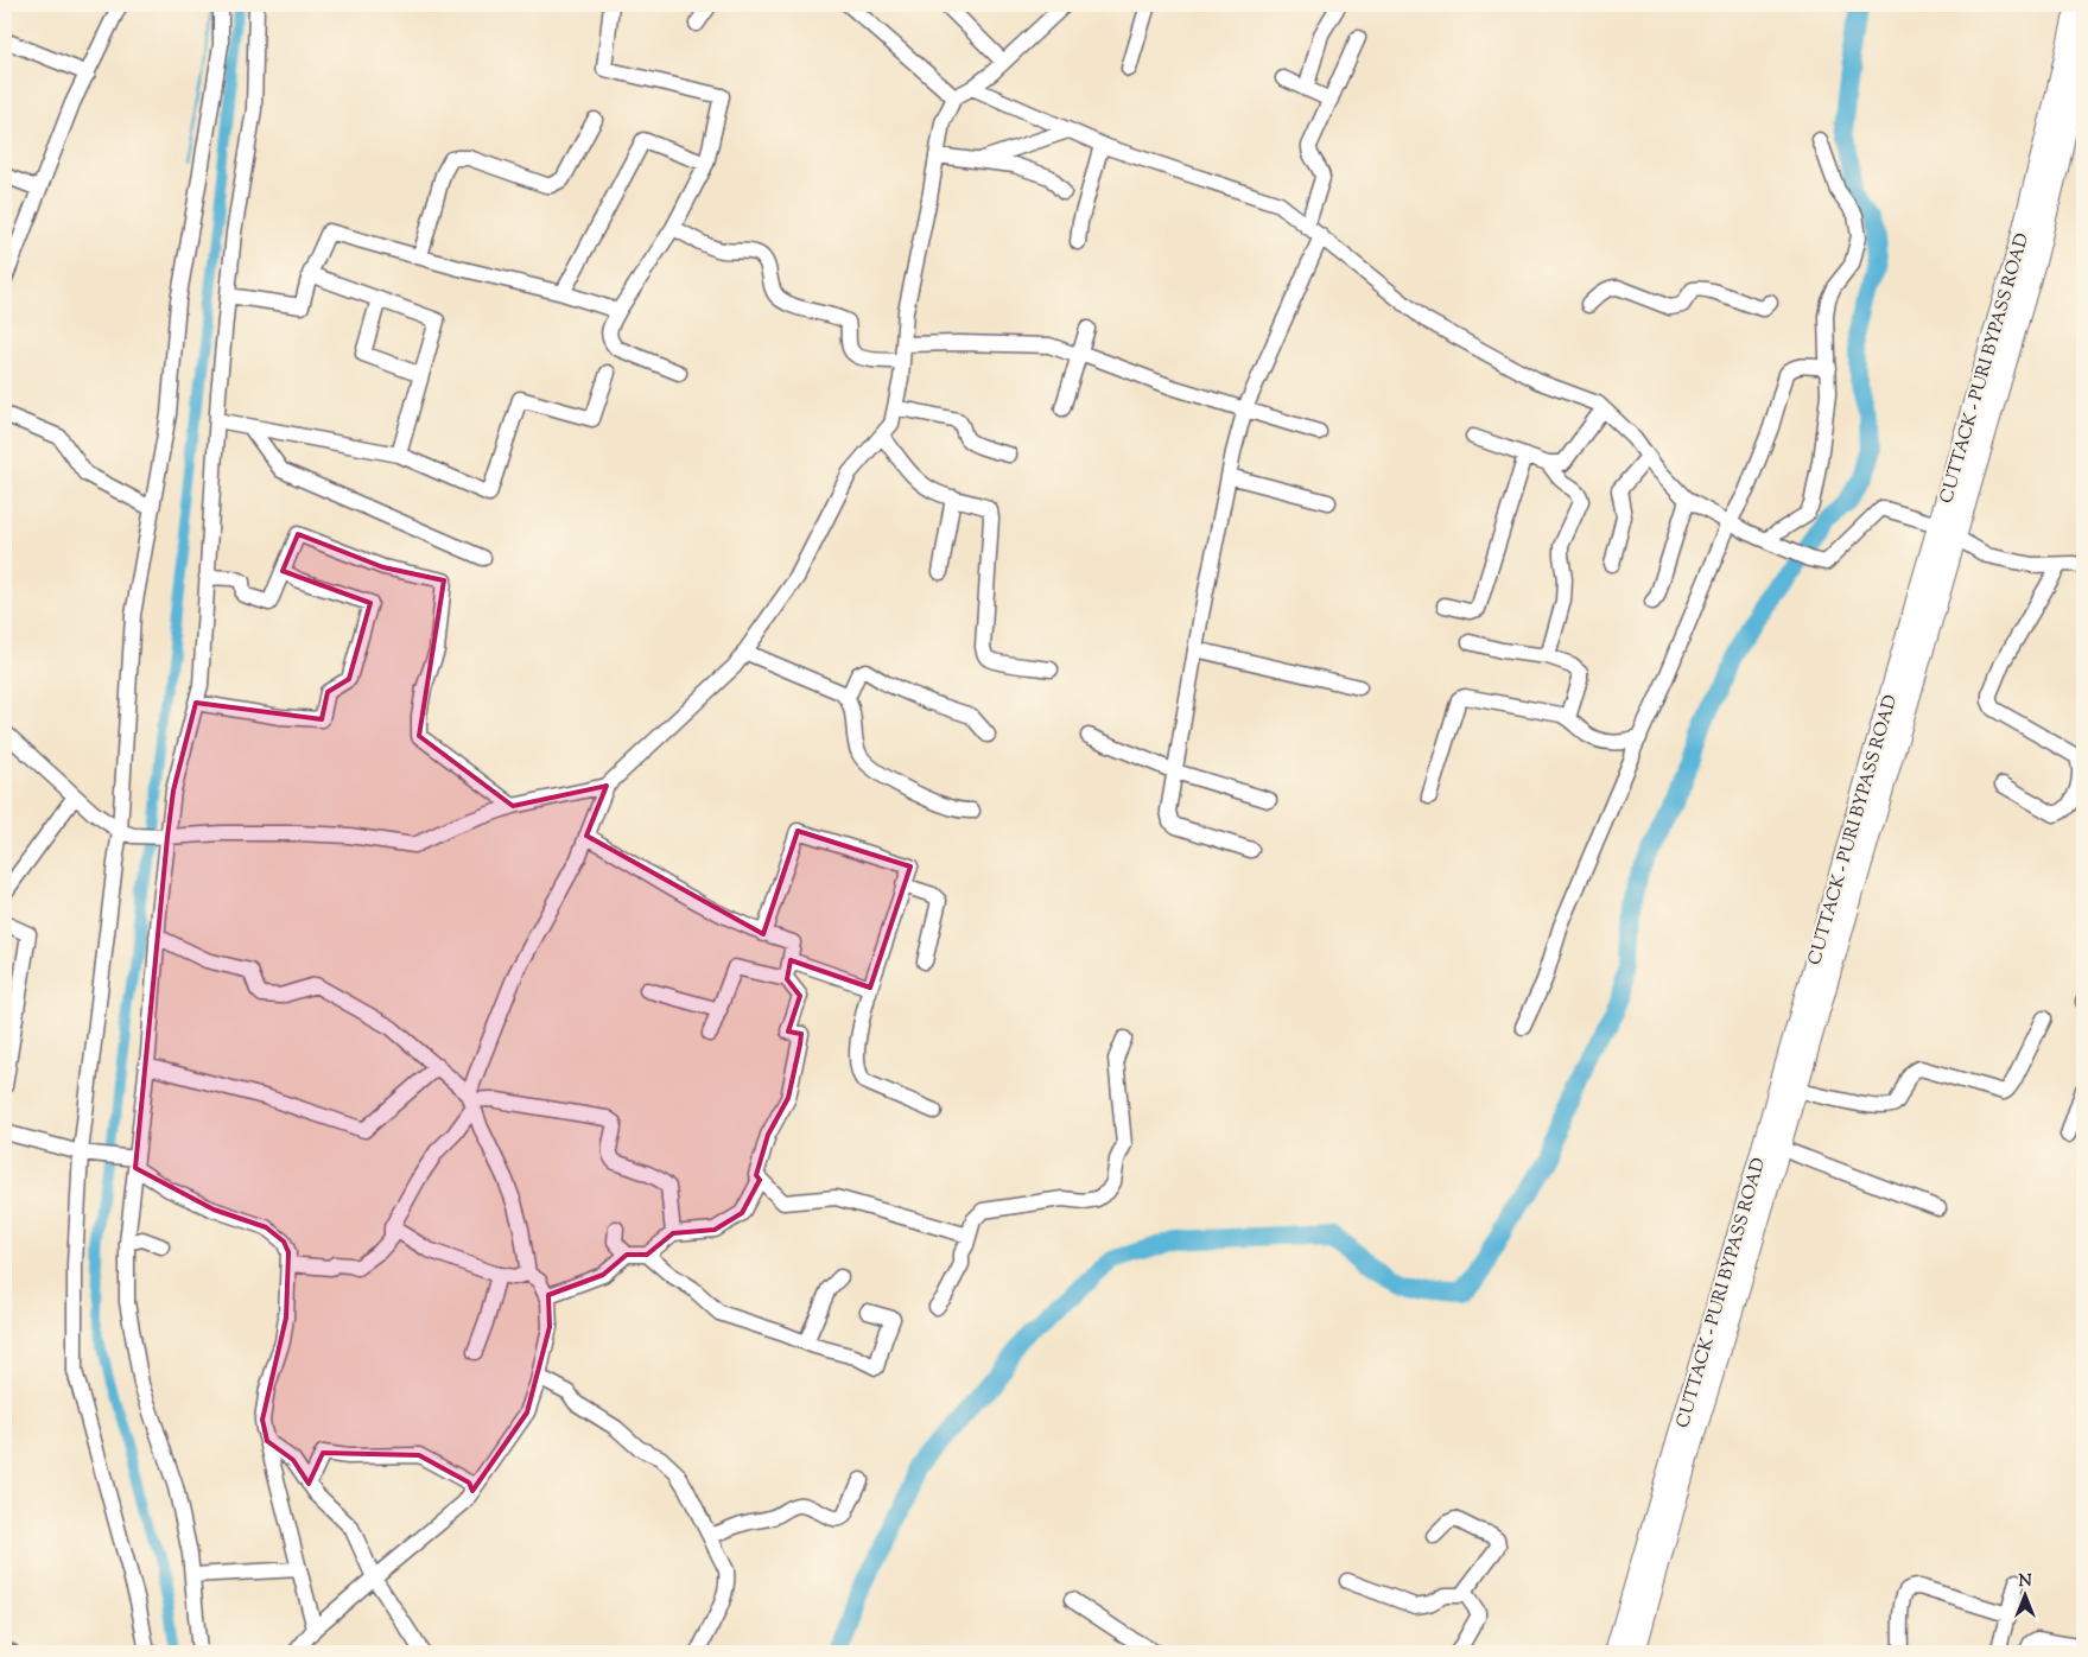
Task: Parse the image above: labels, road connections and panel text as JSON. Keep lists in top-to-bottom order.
{
  "streets": {
    "highway": ["CUTTACK - PURI BYPASS ROAD"]
  },
  "north": "top"
}
